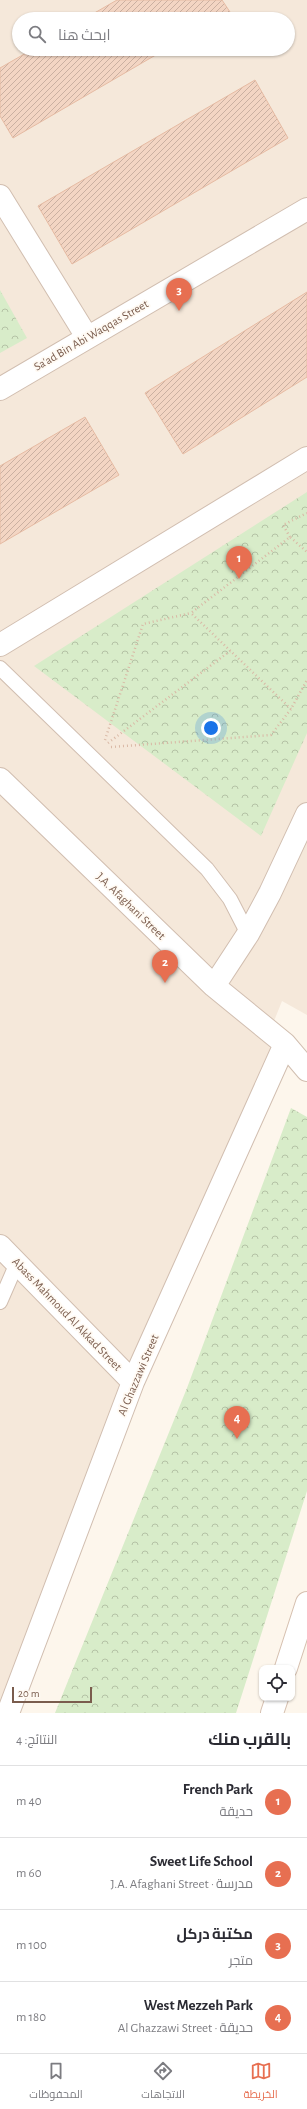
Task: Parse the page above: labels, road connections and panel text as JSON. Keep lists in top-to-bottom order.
{
  "streets": {
    "street": [
      "Sa'ad Bin Abi Waqqas Street",
      "J.A. Afaghani Street",
      "Abass Mahmoud Al Akkad Street",
      "Al Ghazzawi Street"
    ]
  },
  "crossings": [
    ["J.A. Afaghani Street", "Al Ghazzawi Street"],
    ["Abass Mahmoud Al Akkad Street", "Al Ghazzawi Street"]
  ],
  "scale_bar": "20 m",
  "page": {
    "search": "ابحث هنا",
    "pins": [
      "3",
      "1",
      "2",
      "4"
    ],
    "scale": "20 m",
    "heading": ["بالقرب منك", "النتائج: 4"],
    "list": [
      {
        "mark": "1",
        "name": "French Park",
        "note": "حديقة",
        "value": "40 m"
      },
      {
        "mark": "2",
        "name": "Sweet Life School",
        "note": "مدرسة · J.A. Afaghani Street",
        "value": "60 m"
      },
      {
        "mark": "3",
        "name": "مكتبة دركل",
        "note": "متجر",
        "value": "100 m"
      },
      {
        "mark": "4",
        "name": "West Mezzeh Park",
        "note": "حديقة · Al Ghazzawi Street",
        "value": "180 m"
      }
    ],
    "nav": ["الخريطة", "الاتجاهات", "المحفوظات"]
  }
}
